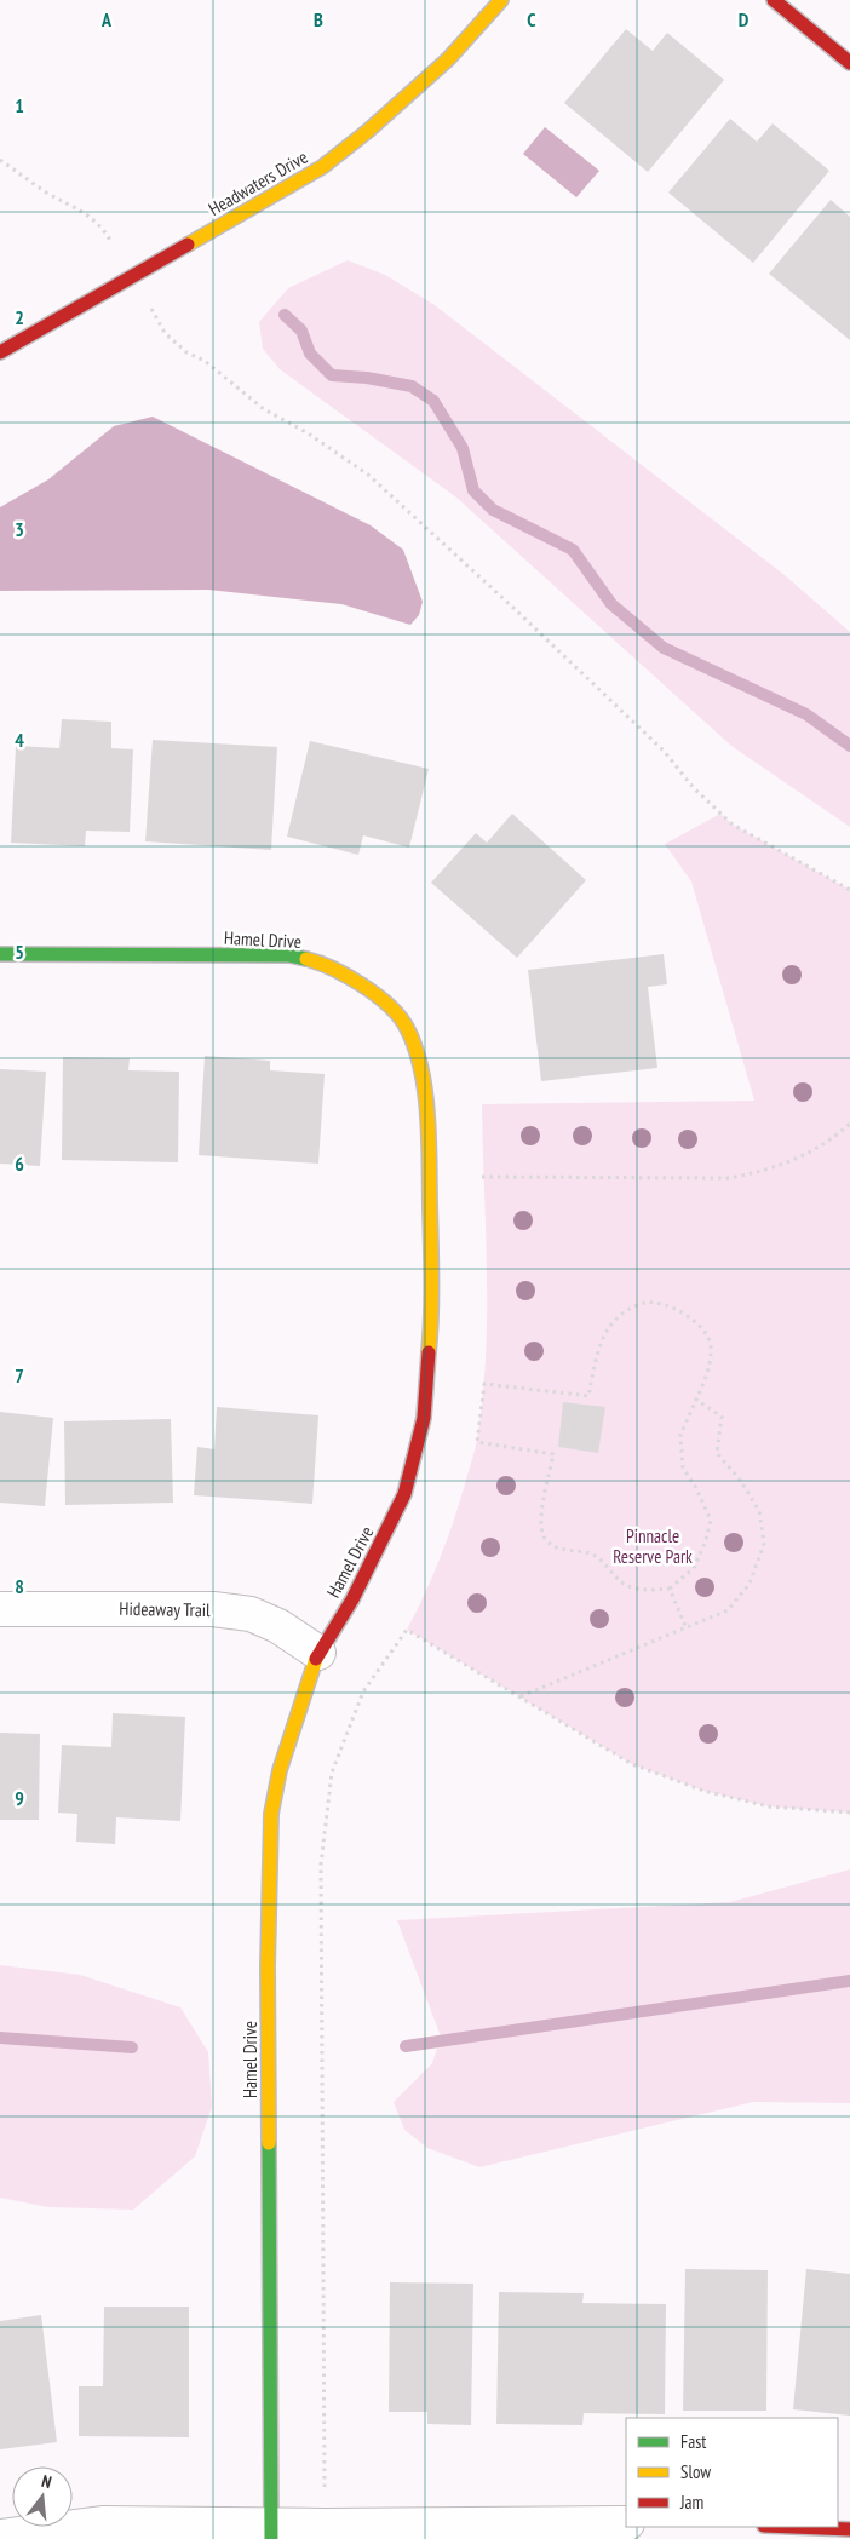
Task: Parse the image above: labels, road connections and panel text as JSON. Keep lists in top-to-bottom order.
{
  "streets": {
    "street": ["Headwaters Drive", "Hamel Drive", "Hideaway Trail"]
  },
  "crossings": [
    ["Hamel Drive", "Hideaway Trail"]
  ],
  "parks": ["Pinnacle Reserve Park"],
  "legend": ["Fast", "Slow", "Jam"],
  "north": "top",
  "grid": {
    "columns": [
      "A",
      "B",
      "C",
      "D"
    ],
    "rows": [
      "1",
      "2",
      "3",
      "4",
      "5",
      "6",
      "7",
      "8",
      "9"
    ]
  }
}
